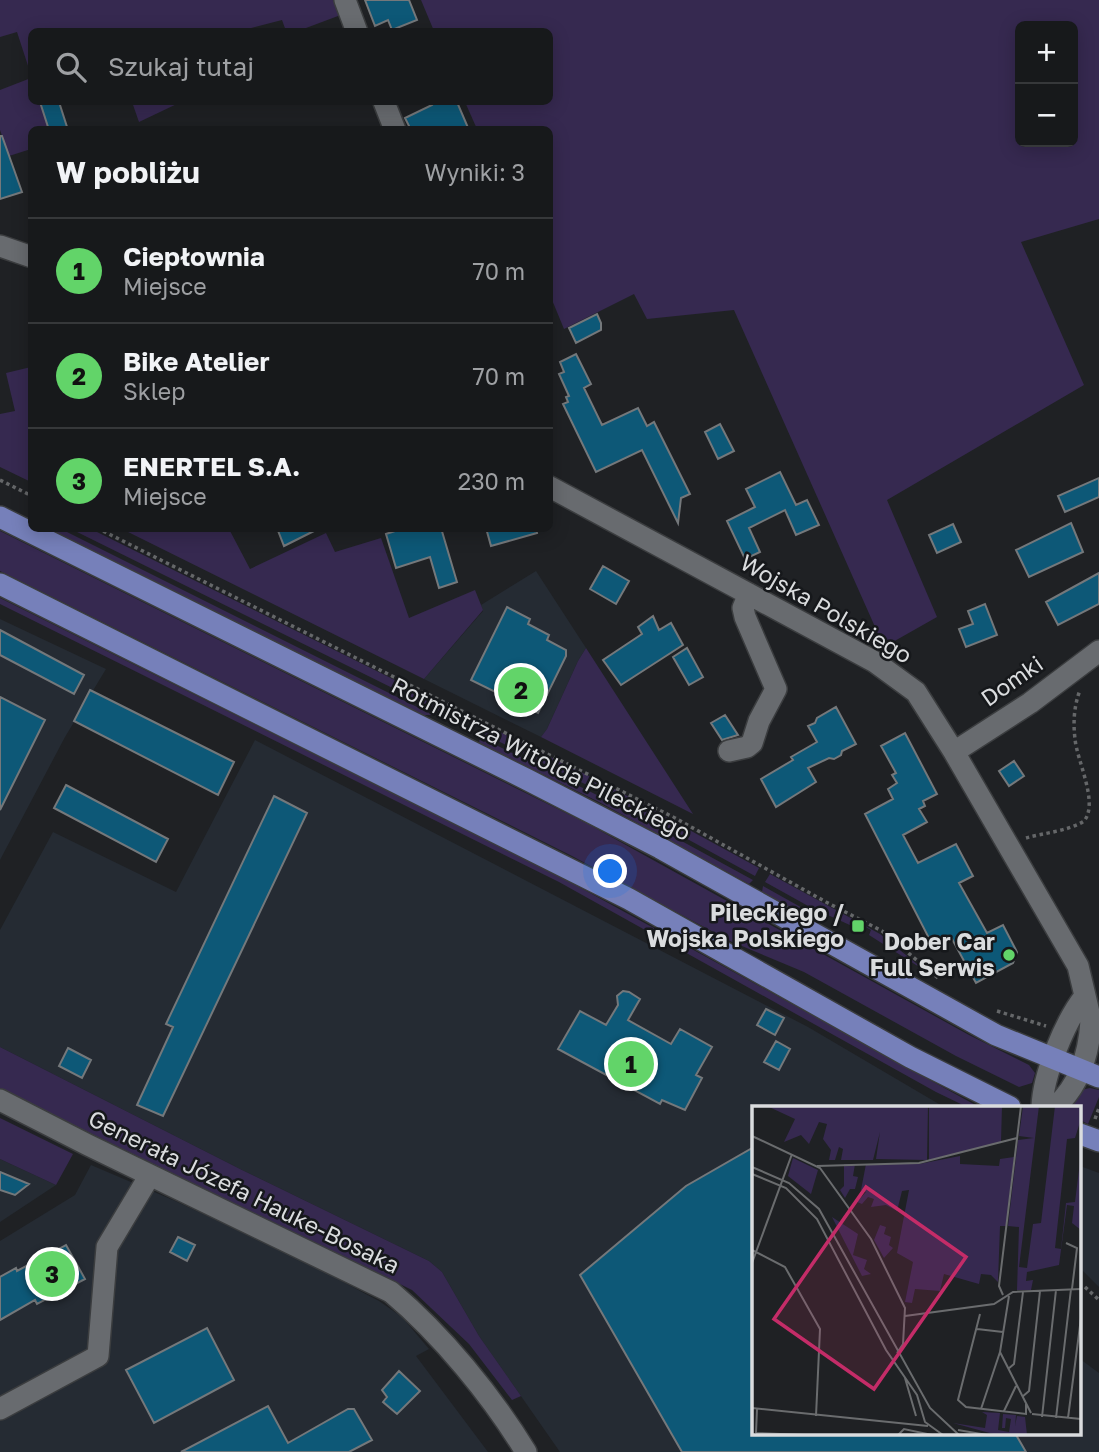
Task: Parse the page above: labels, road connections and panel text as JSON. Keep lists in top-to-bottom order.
{
  "streets": {
    "main road": ["Rotmistrza Witolda Pileckiego"],
    "street": ["Wojska Polskiego", "Domki", "Generała Józefa Hauke-Bosaka"]
  },
  "crossings": [
    ["Wojska Polskiego", "Domki"]
  ],
  "places": {
    "transit": ["Pileckiego / Wojska Polskiego"],
    "other": ["Dober Car Full Serwis"]
  },
  "page": {
    "map_buttons": ["+", "−"],
    "search": "Szukaj tutaj",
    "heading": ["W pobliżu", "Wyniki: 3"],
    "list": [
      {
        "mark": "1",
        "name": "Ciepłownia",
        "note": "Miejsce",
        "value": "70 m"
      },
      {
        "mark": "2",
        "name": "Bike Atelier",
        "note": "Sklep",
        "value": "70 m"
      },
      {
        "mark": "3",
        "name": "ENERTEL S.A.",
        "note": "Miejsce",
        "value": "230 m"
      }
    ],
    "pins": ["2", "1", "3"]
  }
}
